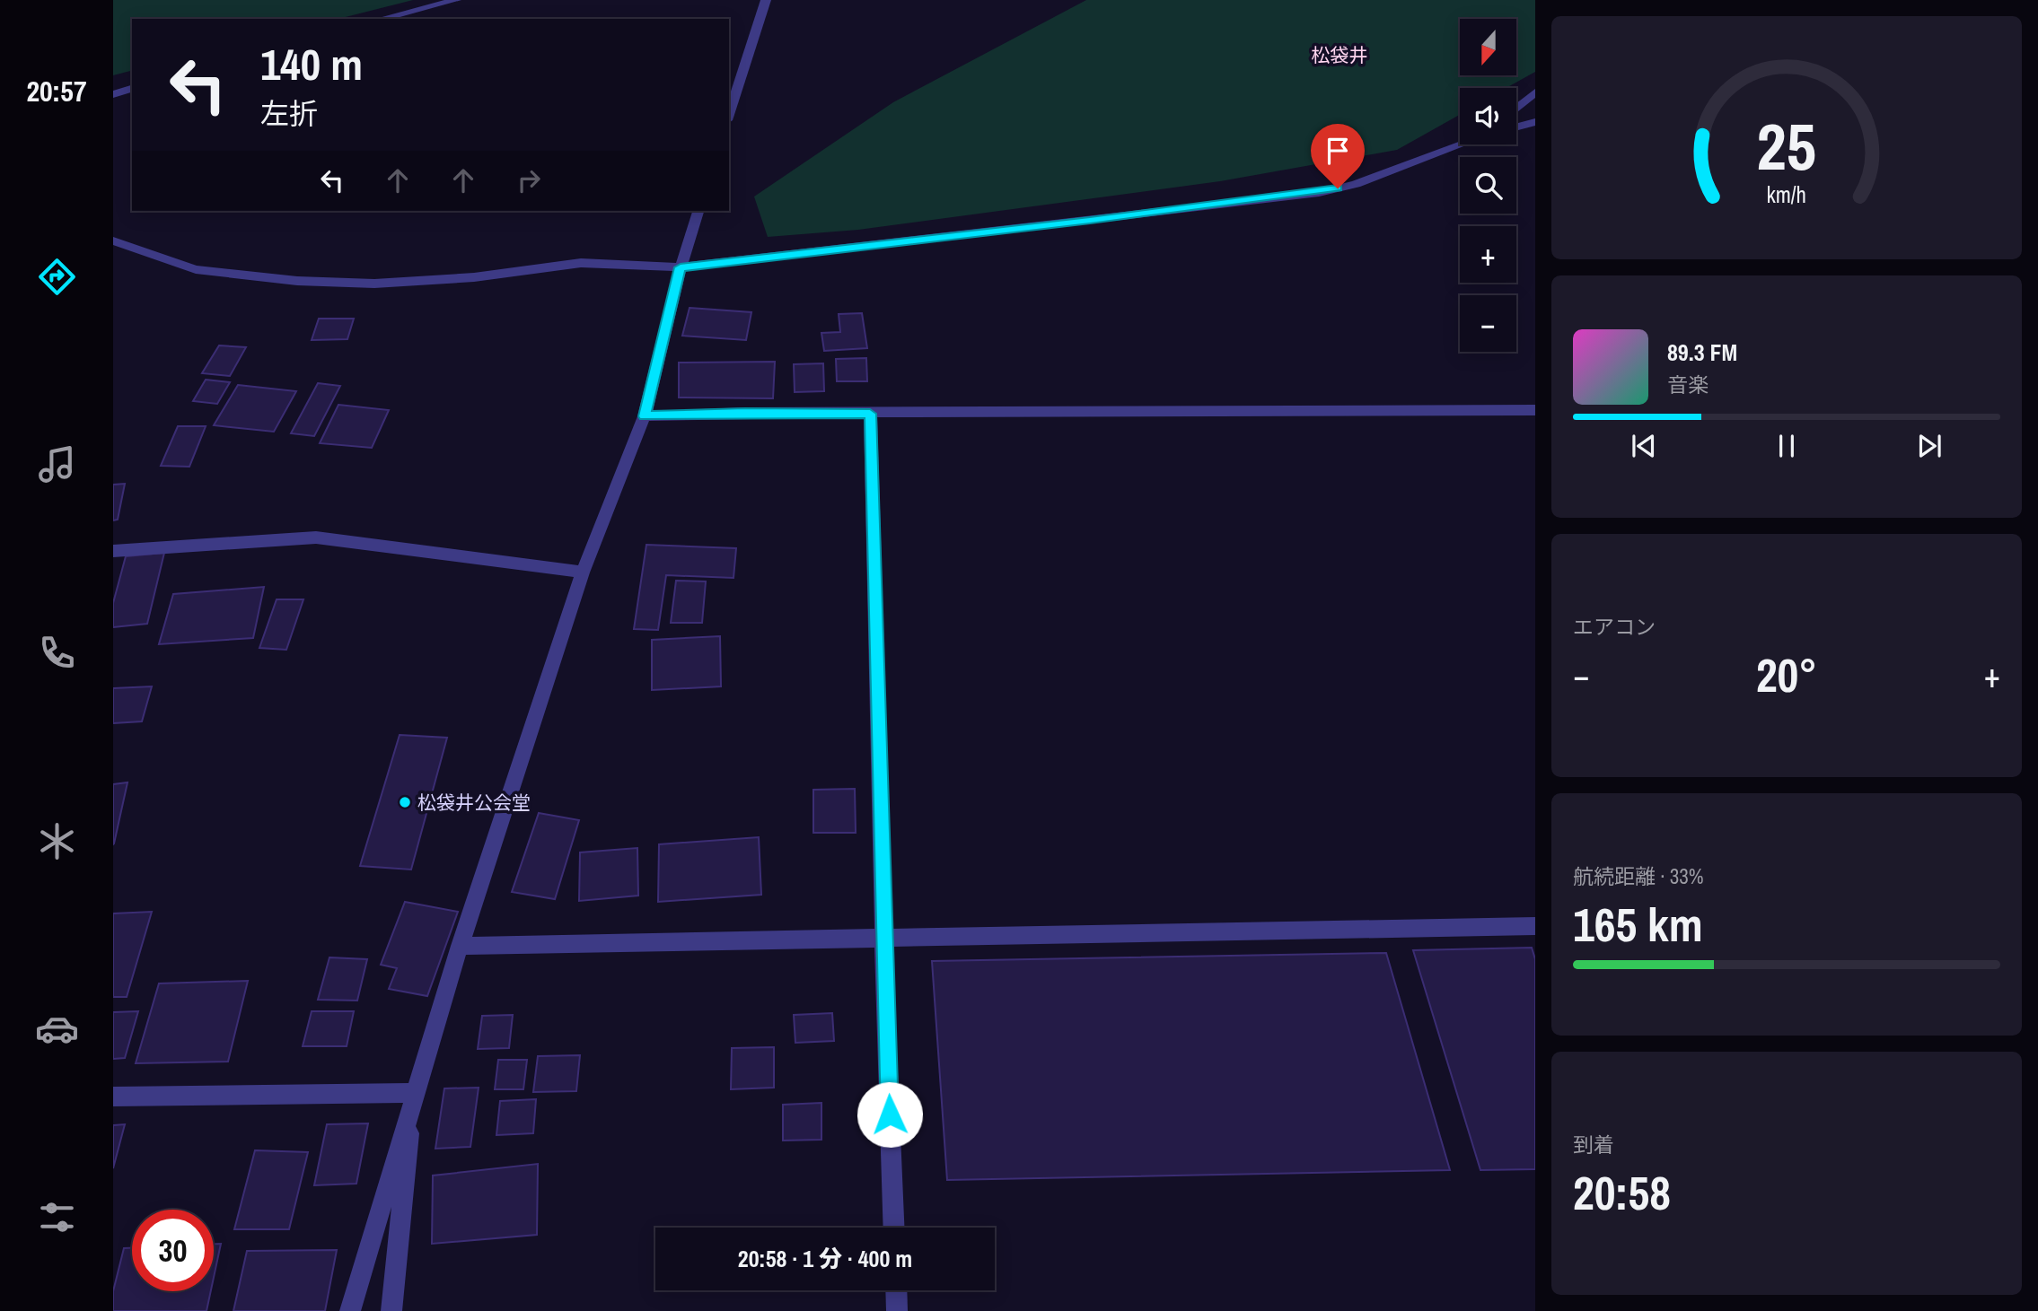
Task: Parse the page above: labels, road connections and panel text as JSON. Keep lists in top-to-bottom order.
{
  "districts": ["松袋井"],
  "places": ["松袋井公会堂"],
  "north": "bottom",
  "page": {
    "tabs": "20:57",
    "map_buttons": ["+", "−"],
    "turn": ["140 m", "左折"],
    "song": ["89.3 FM", "音楽"],
    "tile": [
      "エアコン",
      ["航続距離 · 33%", "165 km"],
      ["到着", "20:58"]
    ],
    "heat": ["−", "20°", "+"],
    "limit": "30",
    "trip": "20:58 · 1 分 · 400 m",
    "gauge": ["25", "km/h"]
  }
}
